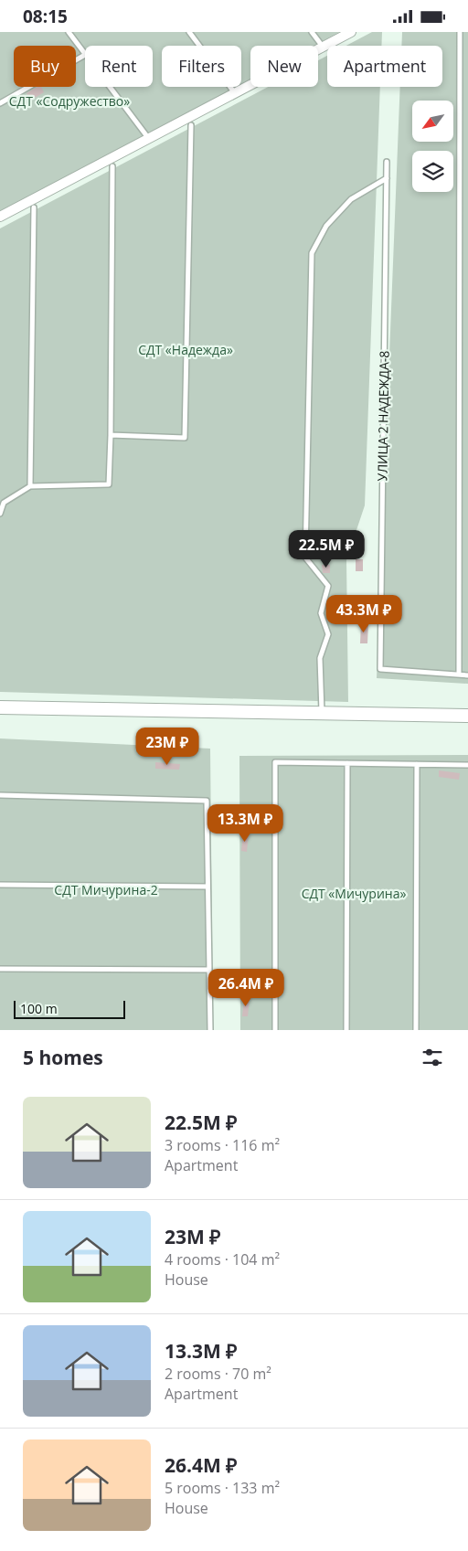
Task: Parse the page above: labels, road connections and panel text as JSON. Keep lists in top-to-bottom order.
{
  "streets": {
    "lane": ["УЛИЦА 2 НАДЕЖДА-8"]
  },
  "parks": [
    "СДТ «Содружество»",
    "СДТ «Надежда»",
    "СДТ Мичурина-2",
    "СДТ «Мичурина»"
  ],
  "scale_bar": "100 m",
  "north": "bottom left",
  "page": {
    "status": "08:15",
    "chip": [
      "Buy",
      "Rent",
      "Filters",
      "New",
      "Apartment"
    ],
    "price": [
      "22.5M ₽",
      "43.3M ₽",
      "23M ₽",
      "13.3M ₽",
      "26.4M ₽"
    ],
    "scale": "100 m",
    "heading": "5 homes",
    "list": [
      {
        "name": "22.5M ₽",
        "note": "3 rooms · 116 m² · Apartment"
      },
      {
        "name": "23M ₽",
        "note": "4 rooms · 104 m² · House"
      },
      {
        "name": "13.3M ₽",
        "note": "2 rooms · 70 m² · Apartment"
      },
      {
        "name": "26.4M ₽",
        "note": "5 rooms · 133 m² · House"
      }
    ]
  }
}
